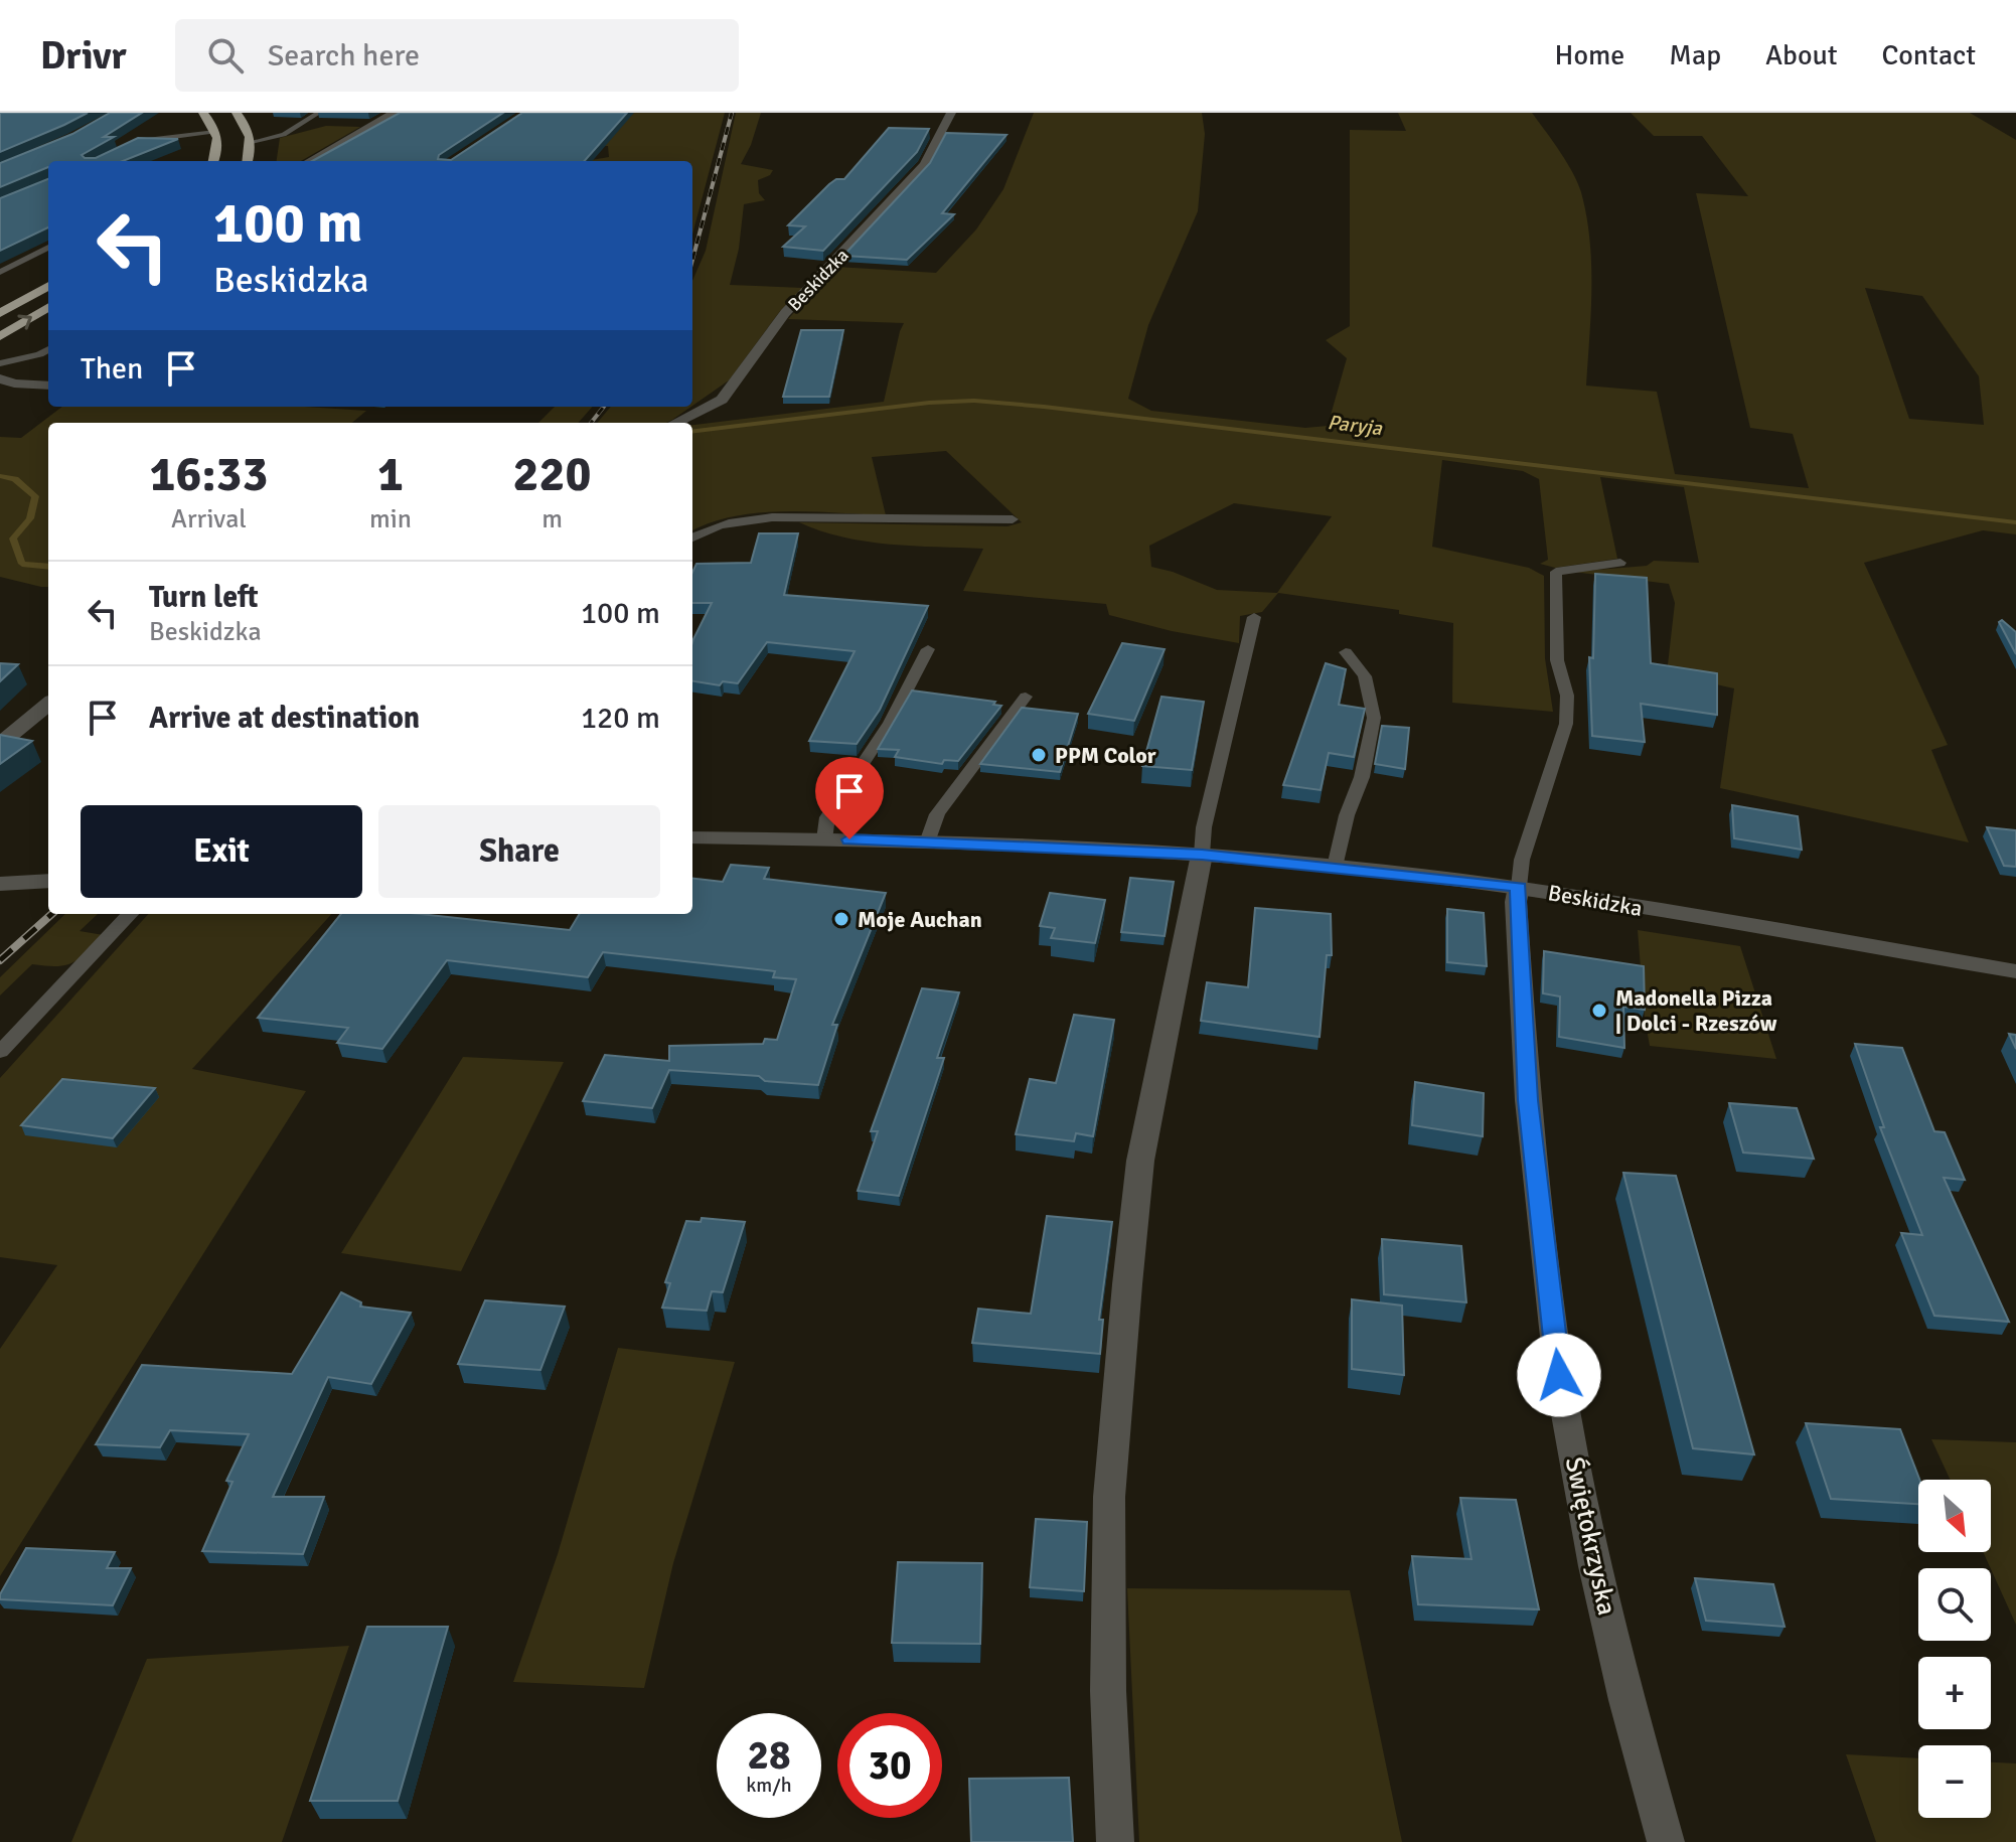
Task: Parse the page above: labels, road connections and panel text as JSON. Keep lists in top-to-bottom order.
{
  "streets": {
    "street": ["Beskidzka", "Świętokrzyska"]
  },
  "crossings": [
    ["Beskidzka", "Świętokrzyska"]
  ],
  "water": ["Paryja"],
  "places": ["PPM Color", "Moje Auchan", "Madonella Pizza | Dolci - Rzeszów"],
  "north": "bottom right",
  "page": {
    "header": "Drivr",
    "search": "Search here",
    "nav": [
      "Home",
      "Map",
      "About",
      "Contact"
    ],
    "turn": ["100 m", "Beskidzka"],
    "then": "Then",
    "eta": [
      "16:33",
      "Arrival",
      "1",
      "min",
      "220",
      "m"
    ],
    "list": [
      {
        "name": "Turn left",
        "note": "Beskidzka",
        "value": "100 m"
      },
      {
        "name": "Arrive at destination",
        "value": "120 m"
      }
    ],
    "buttons": ["Exit", "Share"],
    "map_buttons": ["+", "−"],
    "speed": "28 km/h",
    "limit": "30"
  }
}
